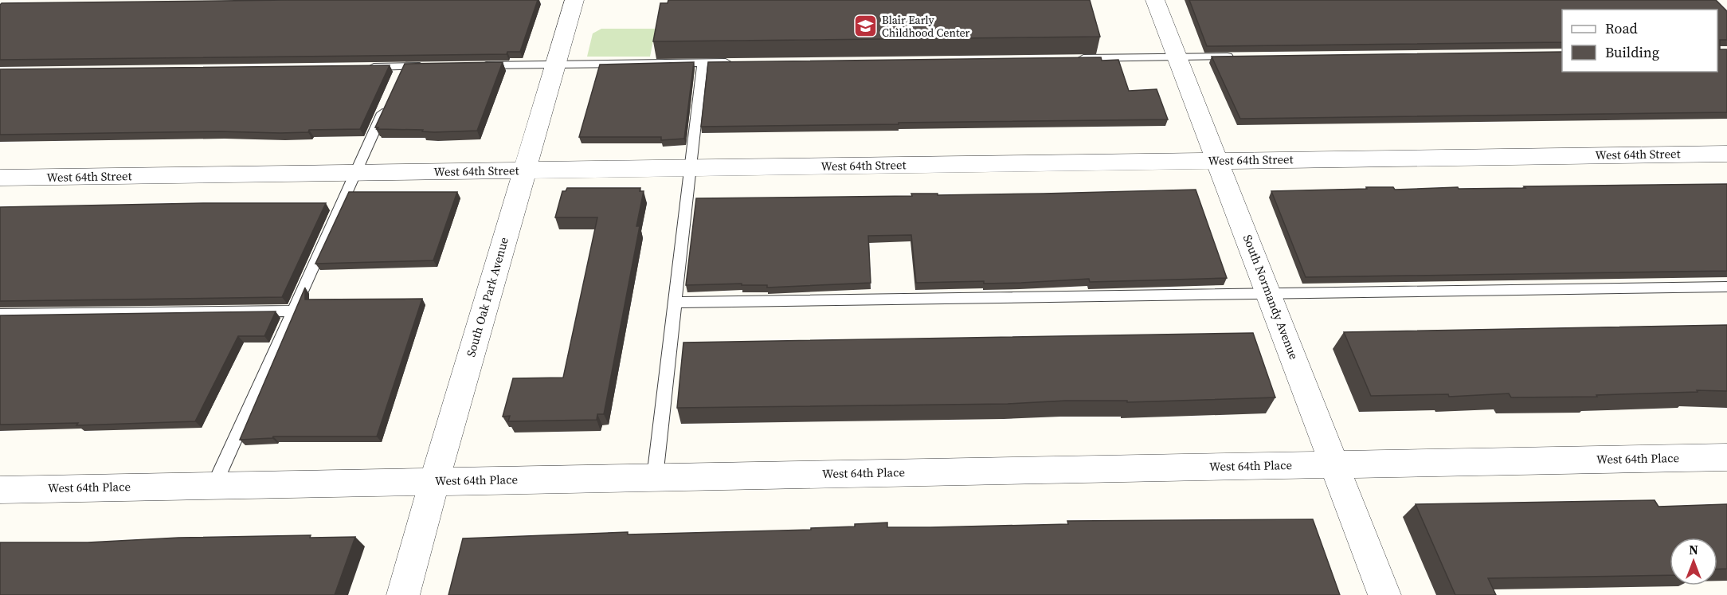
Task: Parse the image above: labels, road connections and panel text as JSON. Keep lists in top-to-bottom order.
{
  "streets": {
    "street": [
      "West 64th Street",
      "South Oak Park Avenue",
      "South Normandy Avenue",
      "West 64th Place"
    ]
  },
  "crossings": [
    ["West 64th Street", "South Oak Park Avenue"],
    ["West 64th Street", "South Normandy Avenue"],
    ["South Oak Park Avenue", "West 64th Place"],
    ["South Normandy Avenue", "West 64th Place"]
  ],
  "places": {
    "school or university": ["Blair Early Childhood Center"]
  },
  "legend": ["Road", "Building"],
  "north": "top"
}
